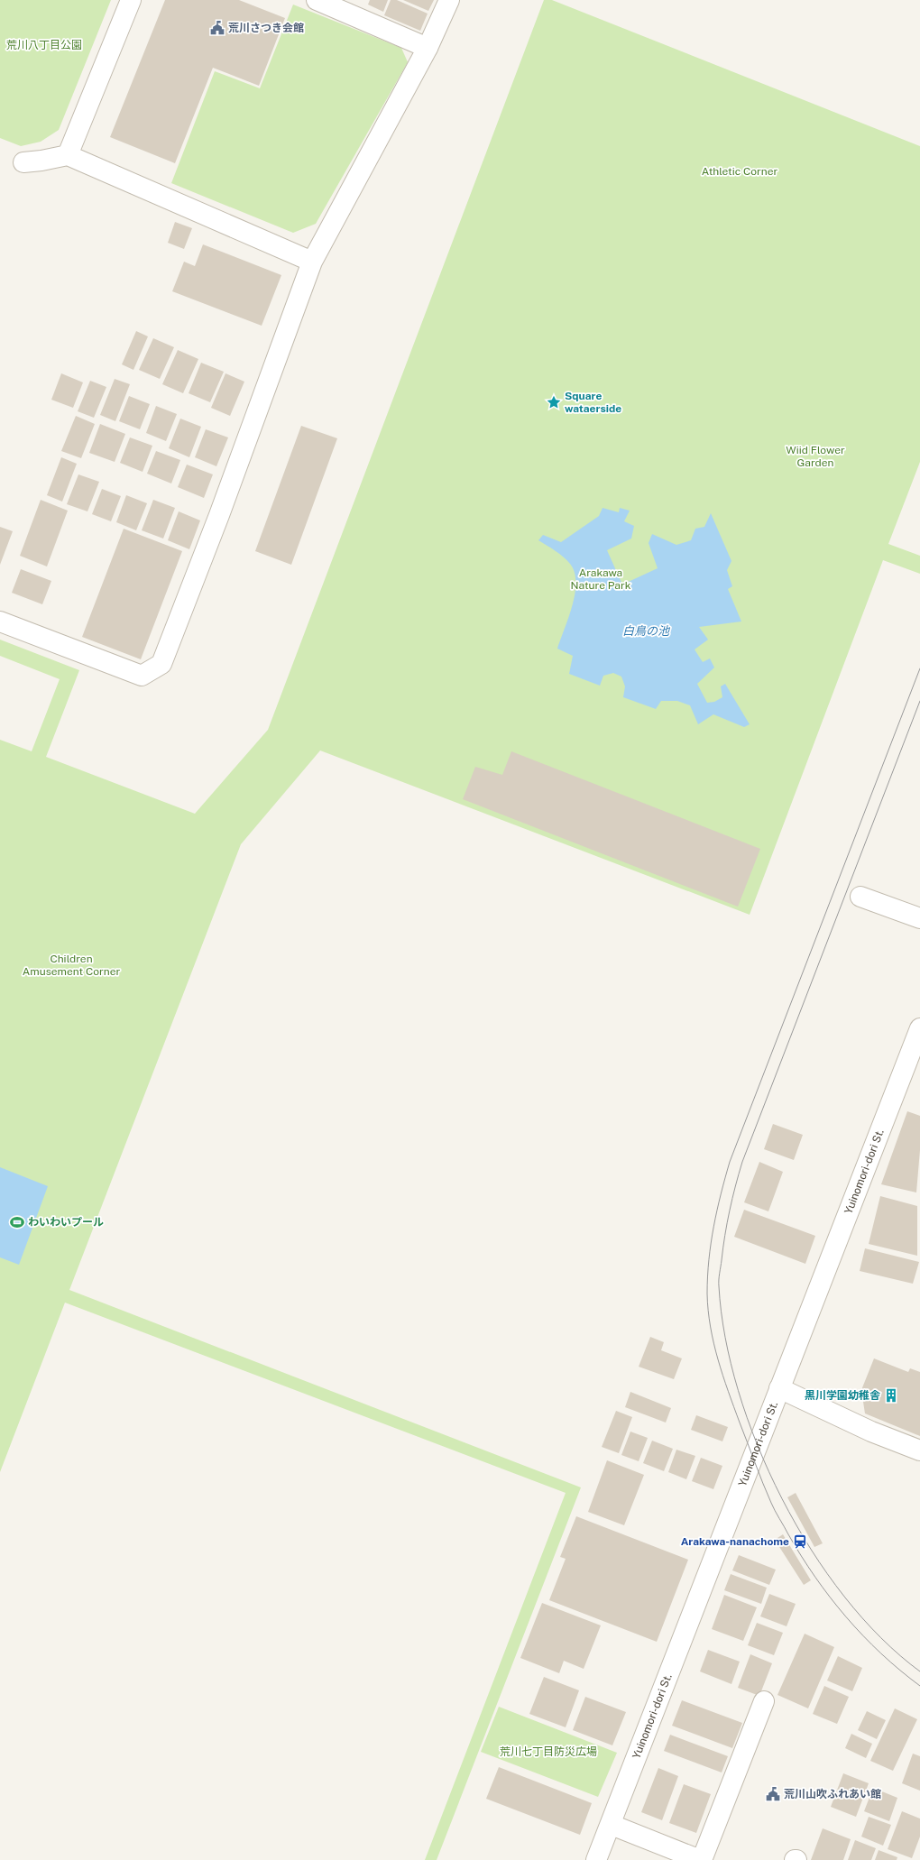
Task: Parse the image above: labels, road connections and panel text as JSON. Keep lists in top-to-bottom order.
{
  "streets": {
    "street": ["Yuinomori-dori St."]
  },
  "water": ["白鳥の池"],
  "parks": [
    "荒川八丁目公園",
    "Athletic Corner",
    "Wiid Flower Garden",
    "Arakawa Nature Park",
    "Children Amusement Corner",
    "荒川七丁目防災広場"
  ],
  "places": {
    "public building": ["荒川さつき会館", "荒川山吹ふれあい館"],
    "place": ["Square wataerside"],
    "sports": ["わいわいプール"],
    "building": ["黒川学園幼稚舎"],
    "station": ["Arakawa-nanachome"]
  }
}
